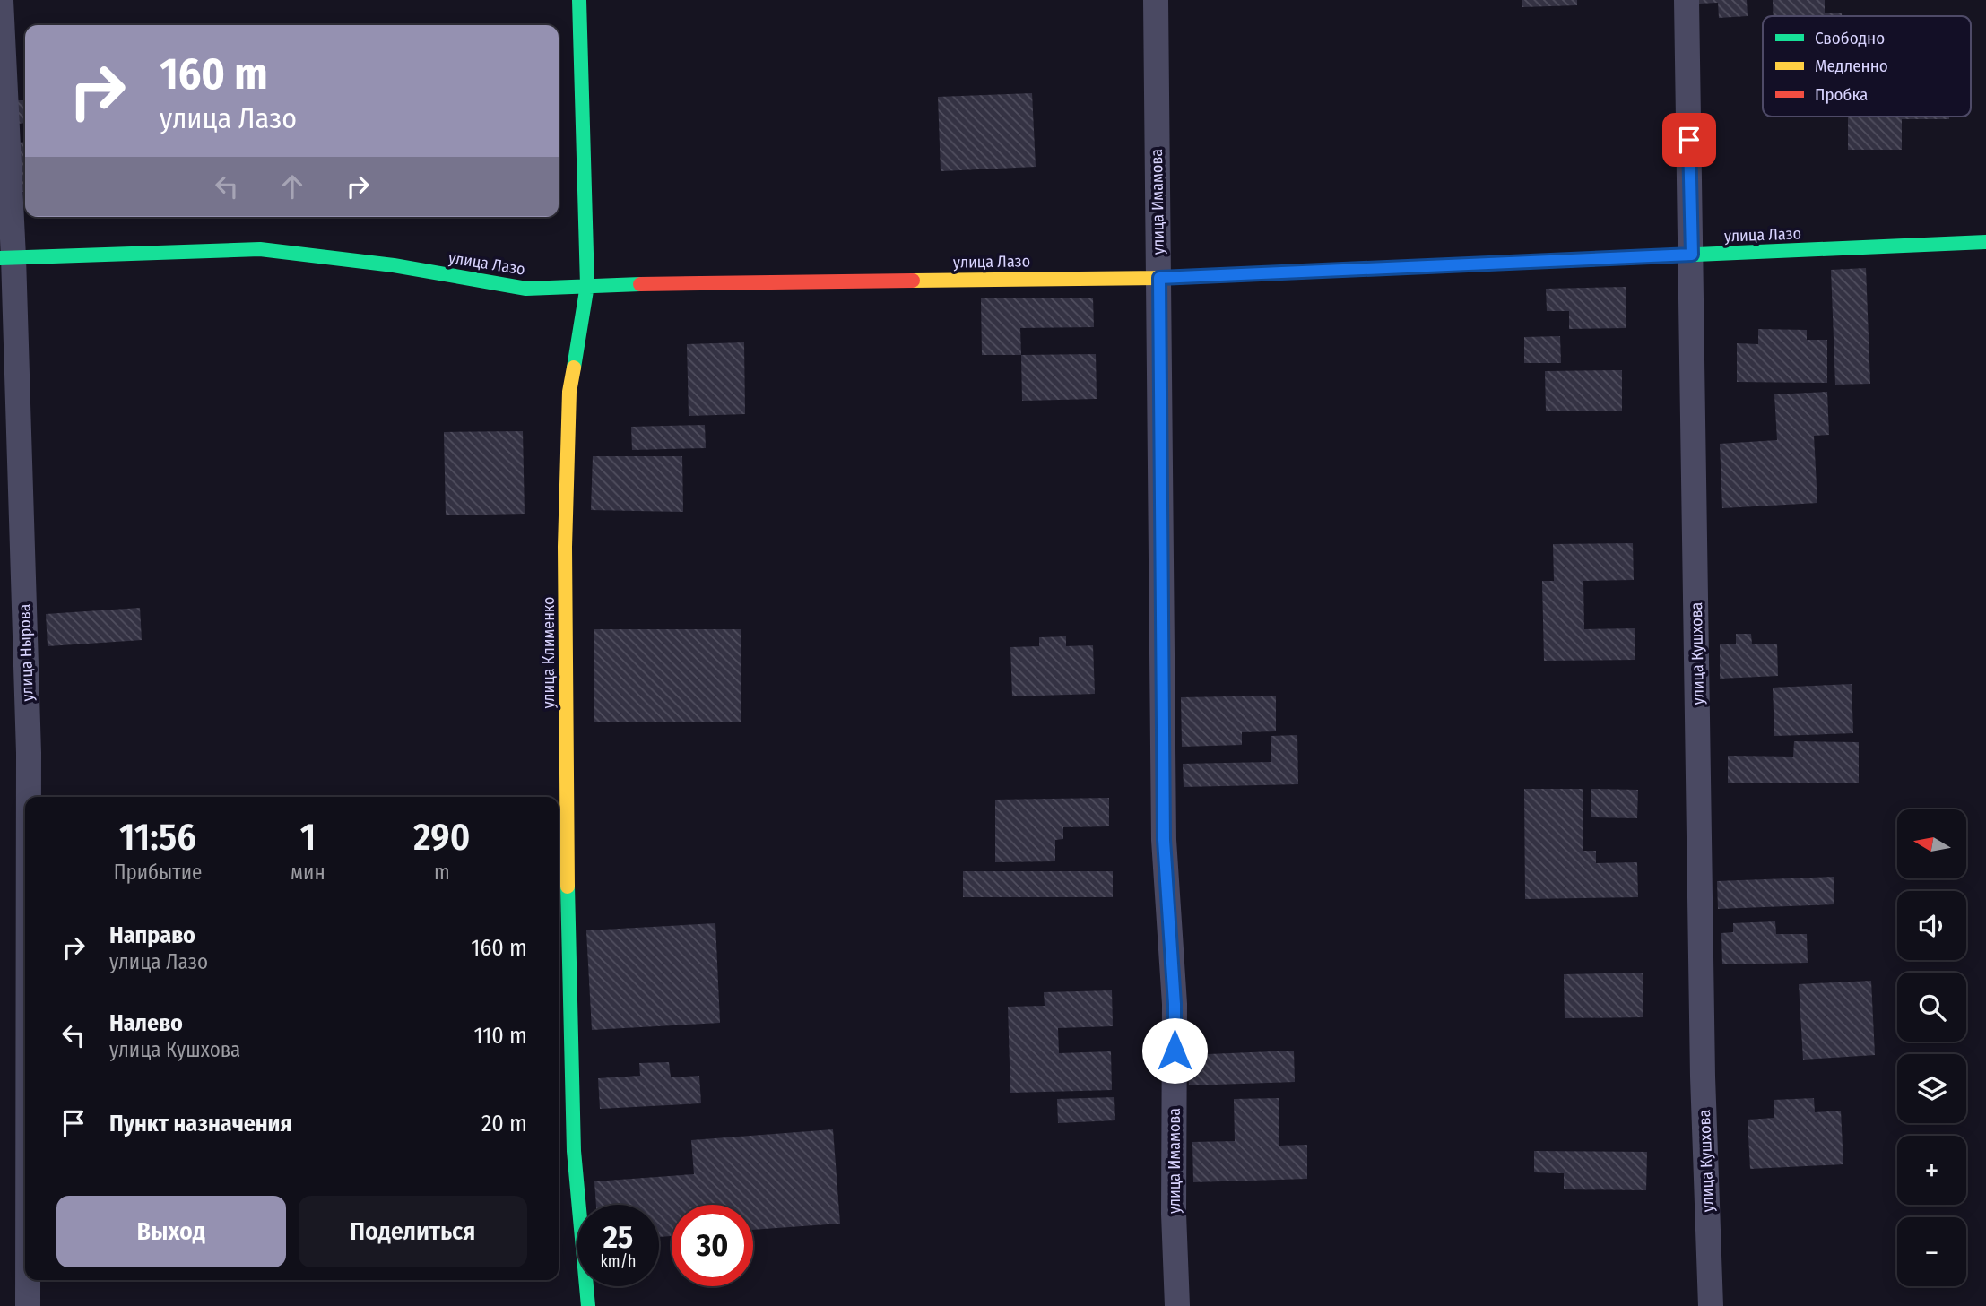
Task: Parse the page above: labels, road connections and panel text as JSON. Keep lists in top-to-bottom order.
{
  "streets": {
    "street": [
      "улица Имамова",
      "улица Лазо",
      "улица Нырова",
      "улица Клименко",
      "улица Кушхова"
    ]
  },
  "crossings": [
    ["улица Имамова", "улица Лазо"],
    ["улица Лазо", "улица Нырова"],
    ["улица Лазо", "улица Клименко"],
    ["улица Лазо", "улица Кушхова"]
  ],
  "legend": ["Свободно", "Медленно", "Пробка"],
  "north": "left",
  "page": {
    "turn": ["160 m", "улица Лазо"],
    "eta": [
      "11:56",
      "Прибытие",
      "1",
      "мин",
      "290",
      "m"
    ],
    "map_buttons": ["+", "−"],
    "list": [
      {
        "name": "Направо",
        "note": "улица Лазо",
        "value": "160 m"
      },
      {
        "name": "Налево",
        "note": "улица Кушхова",
        "value": "110 m"
      },
      {
        "name": "Пункт назначения",
        "value": "20 m"
      }
    ],
    "buttons": ["Выход", "Поделиться"],
    "speed": "25 km/h",
    "limit": "30"
  }
}
